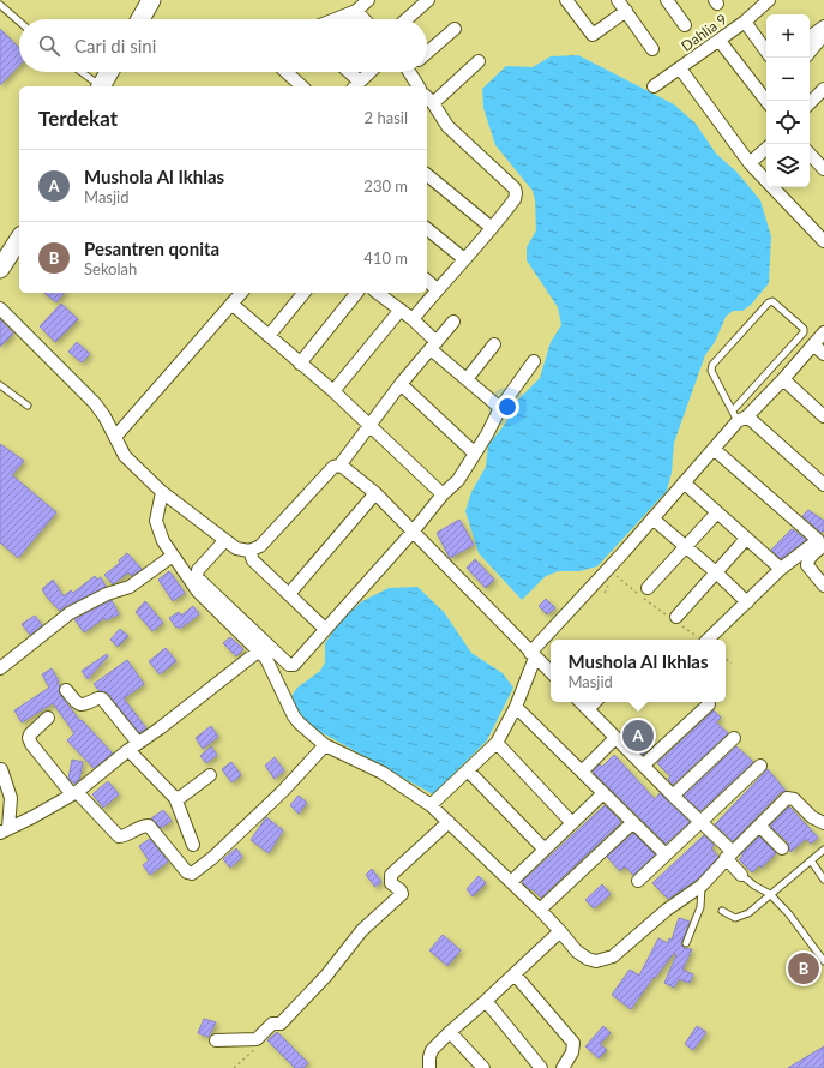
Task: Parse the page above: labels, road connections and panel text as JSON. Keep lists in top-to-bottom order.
{
  "streets": {
    "street": ["Dahlia 9"]
  },
  "page": {
    "map_buttons": ["+", "−"],
    "search": "Cari di sini",
    "heading": ["Terdekat", "2 hasil"],
    "list": [
      {
        "mark": "A",
        "name": "Mushola Al Ikhlas",
        "note": "Masjid",
        "value": "230 m"
      },
      {
        "mark": "B",
        "name": "Pesantren qonita",
        "note": "Sekolah",
        "value": "410 m"
      }
    ],
    "popup": ["Mushola Al Ikhlas", "Masjid"],
    "pins": ["A", "B"]
  }
}
